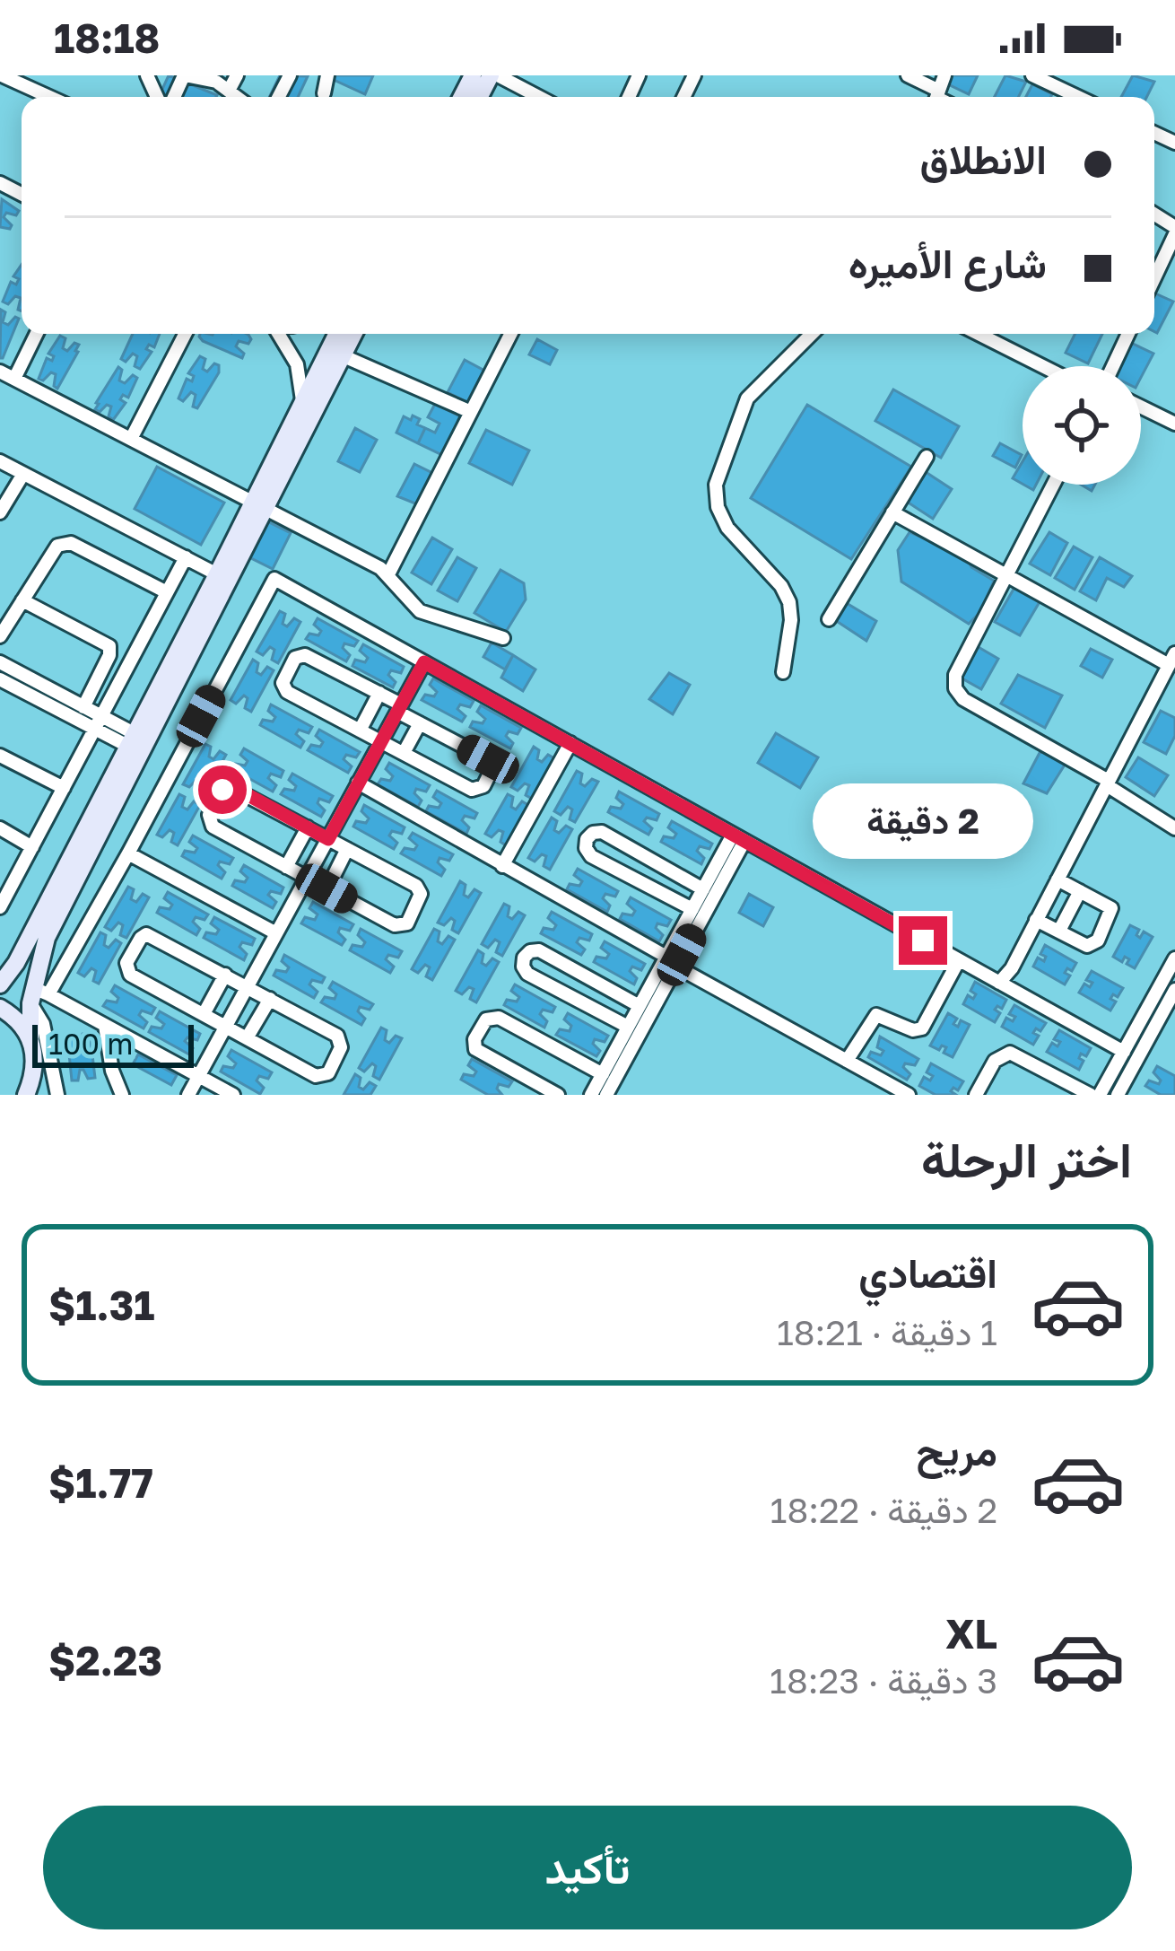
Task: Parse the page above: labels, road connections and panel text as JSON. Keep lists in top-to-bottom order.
{
  "scale_bar": "100 m",
  "page": {
    "status": "18:18",
    "banner": ["الانطلاق", "شارع الأميره"],
    "bubble": "2 دقيقة",
    "scale": "100 m",
    "heading": "اختر الرحلة",
    "list": [
      {
        "name": "اقتصادي",
        "note": "1 دقيقة · 18:21",
        "value": "$1.31"
      },
      {
        "name": "مريح",
        "note": "2 دقيقة · 18:22",
        "value": "$1.77"
      },
      {
        "name": "XL",
        "note": "3 دقيقة · 18:23",
        "value": "$2.23"
      }
    ],
    "buttons": "تأكيد"
  }
}
